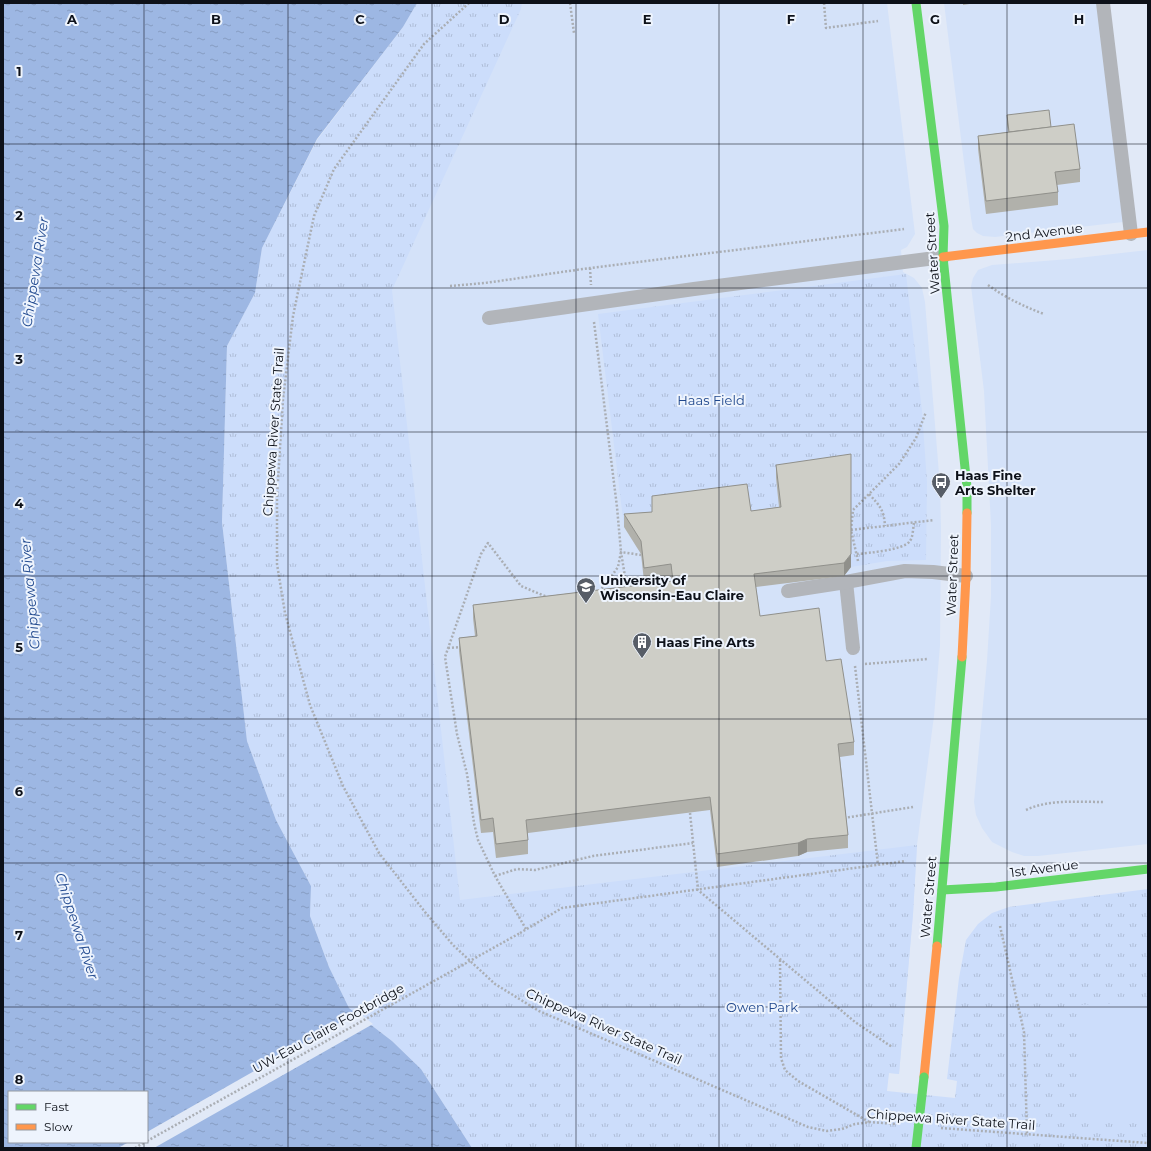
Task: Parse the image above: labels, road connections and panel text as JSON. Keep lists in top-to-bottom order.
{
  "streets": {
    "main road": ["2nd Avenue", "Water Street", "1st Avenue"],
    "path": ["Chippewa River State Trail", "UW-Eau Claire Footbridge"]
  },
  "crossings": [
    ["2nd Avenue", "Water Street"],
    ["Water Street", "1st Avenue"]
  ],
  "water": ["Chippewa River"],
  "parks": ["Haas Field", "Owen Park"],
  "places": {
    "bus stop": ["Haas Fine Arts Shelter"],
    "school or university": ["University of Wisconsin-Eau Claire"],
    "building": ["Haas Fine Arts"]
  },
  "legend": ["Fast", "Slow"],
  "grid": {
    "columns": [
      "A",
      "B",
      "C",
      "D",
      "E",
      "F",
      "G",
      "H"
    ],
    "rows": [
      "1",
      "2",
      "3",
      "4",
      "5",
      "6",
      "7",
      "8"
    ]
  }
}
